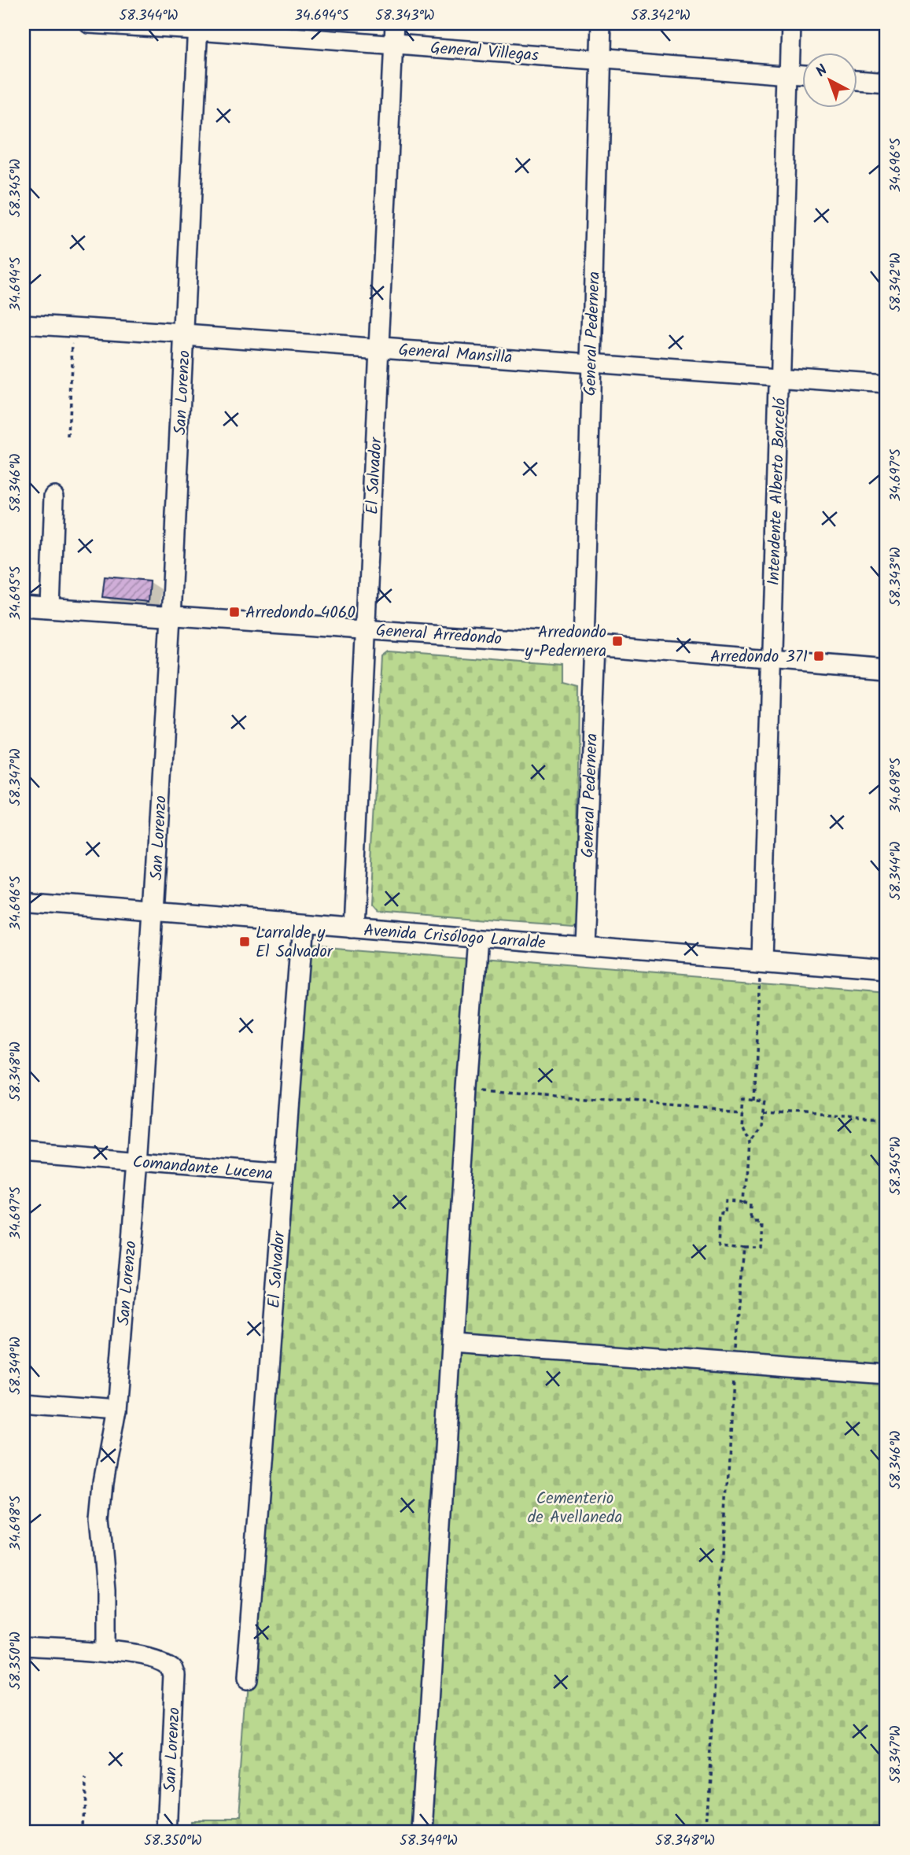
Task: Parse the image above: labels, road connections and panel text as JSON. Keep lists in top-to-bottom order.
{
  "streets": {
    "street": [
      "General Villegas",
      "General Pedernera",
      "General Mansilla",
      "San Lorenzo",
      "El Salvador",
      "Intendente Alberto Barceló",
      "General Arredondo",
      "Avenida Crisólogo Larralde",
      "Comandante Lucena"
    ]
  },
  "crossings": [
    ["General Villegas", "General Pedernera"],
    ["General Villegas", "San Lorenzo"],
    ["General Villegas", "El Salvador"],
    ["General Villegas", "Intendente Alberto Barceló"],
    ["General Pedernera", "General Mansilla"],
    ["General Pedernera", "General Arredondo"],
    ["General Pedernera", "Avenida Crisólogo Larralde"],
    ["General Mansilla", "San Lorenzo"],
    ["General Mansilla", "El Salvador"],
    ["General Mansilla", "Intendente Alberto Barceló"],
    ["San Lorenzo", "General Arredondo"],
    ["San Lorenzo", "Avenida Crisólogo Larralde"],
    ["San Lorenzo", "Comandante Lucena"],
    ["El Salvador", "General Arredondo"],
    ["El Salvador", "Avenida Crisólogo Larralde"],
    ["El Salvador", "Comandante Lucena"],
    ["Intendente Alberto Barceló", "General Arredondo"],
    ["Intendente Alberto Barceló", "Avenida Crisólogo Larralde"]
  ],
  "parks": ["Cementerio de Avellaneda"],
  "places": {
    "transit": [
      "Arredondo 4060",
      "Arredondo y Pedernera",
      "Arredondo 371",
      "Larralde y El Salvador"
    ]
  },
  "north": "top left",
  "coordinates": [
    "58.344°W",
    "34.694°S",
    "58.343°W",
    "58.342°W",
    "34.696°S",
    "58.345°W",
    "34.697°S",
    "58.346°W",
    "34.695°S",
    "58.347°W",
    "34.698°S",
    "58.348°W",
    "58.349°W",
    "58.350°W"
  ]
}
